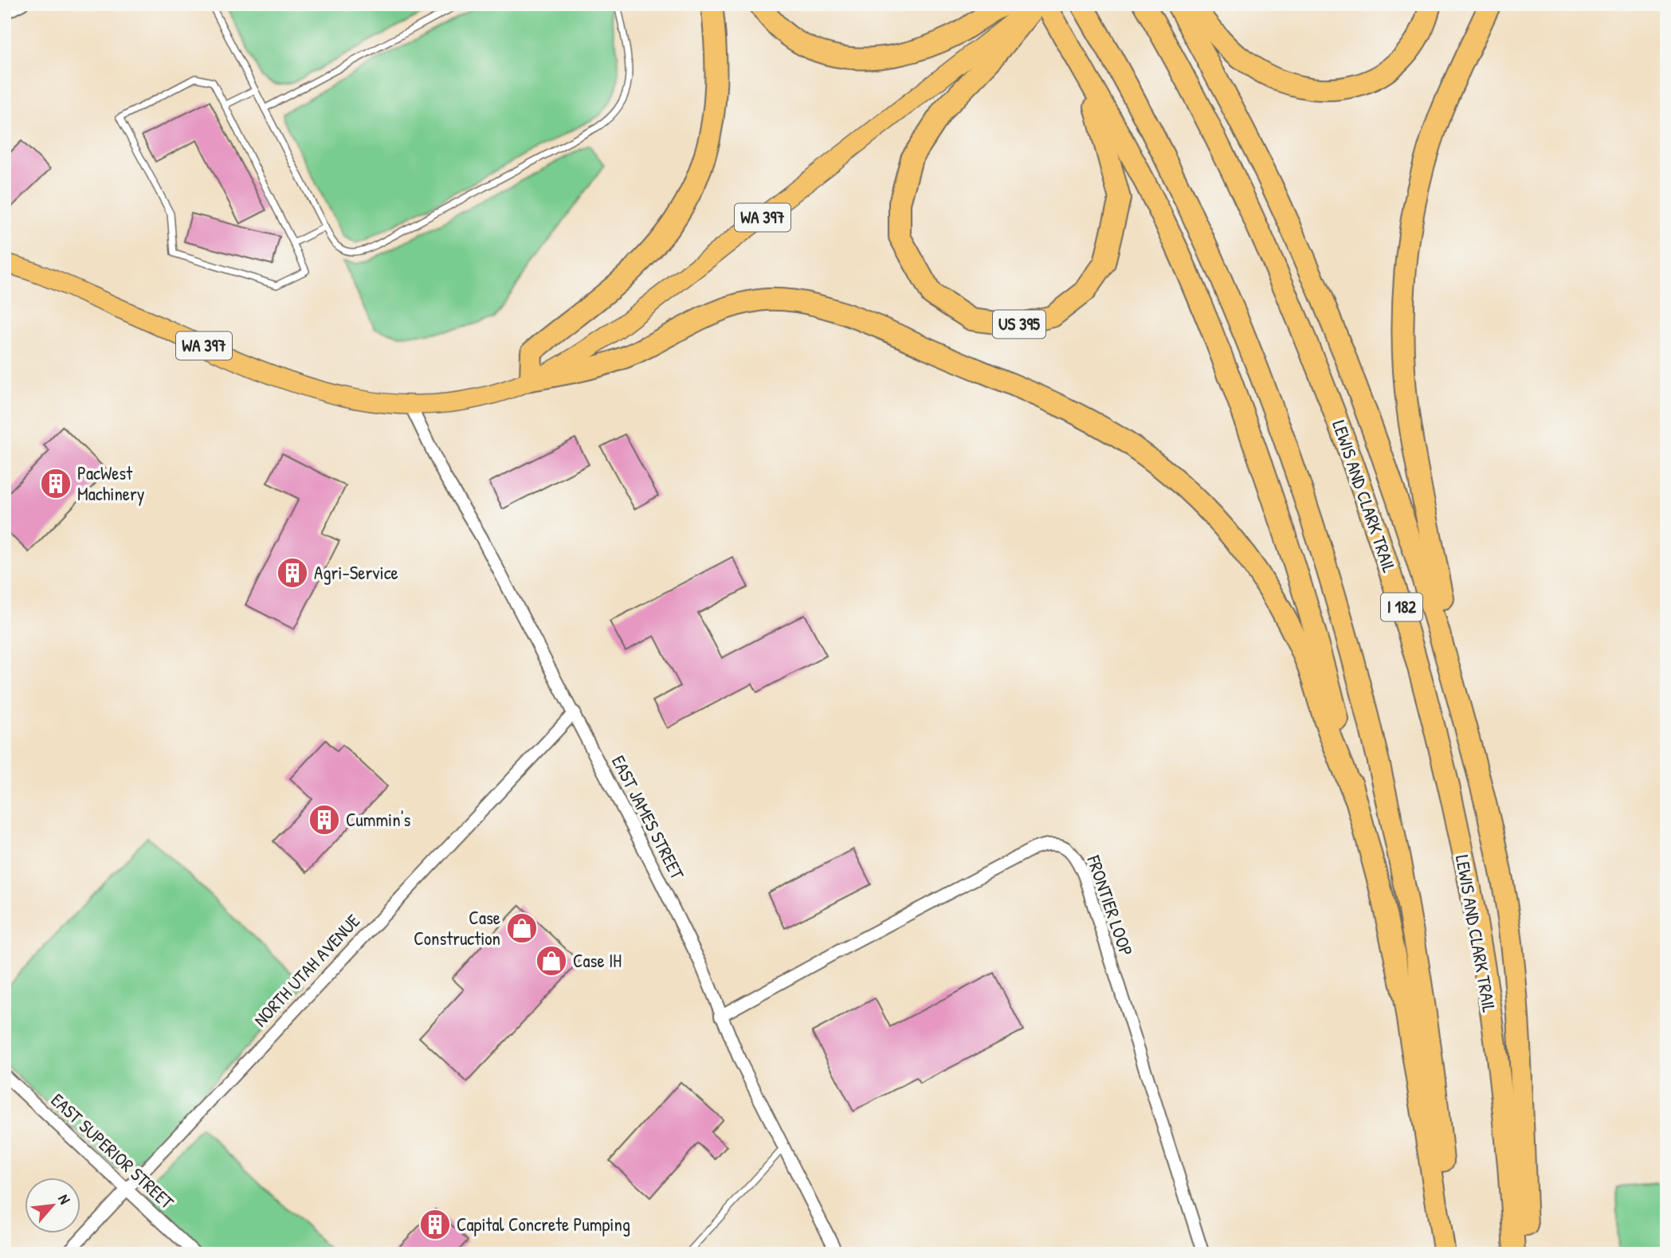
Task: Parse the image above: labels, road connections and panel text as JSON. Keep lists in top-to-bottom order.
{
  "streets": {
    "highway": ["US 395", "LEWIS AND CLARK TRAIL", "I 182"],
    "main road": ["WA 397"],
    "street": [
      "EAST JAMES STREET",
      "FRONTIER LOOP",
      "NORTH UTAH AVENUE",
      "EAST SUPERIOR STREET"
    ]
  },
  "crossings": [
    ["WA 397", "US 395"],
    ["WA 397", "EAST JAMES STREET"],
    ["EAST JAMES STREET", "FRONTIER LOOP"],
    ["EAST JAMES STREET", "NORTH UTAH AVENUE"],
    ["NORTH UTAH AVENUE", "EAST SUPERIOR STREET"]
  ],
  "places": {
    "building": [
      "PacWest Machinery",
      "Agri-Service",
      "Cummin's",
      "Capital Concrete Pumping"
    ],
    "shop": ["Case Construction", "Case IH"]
  },
  "north": "top right"
}
